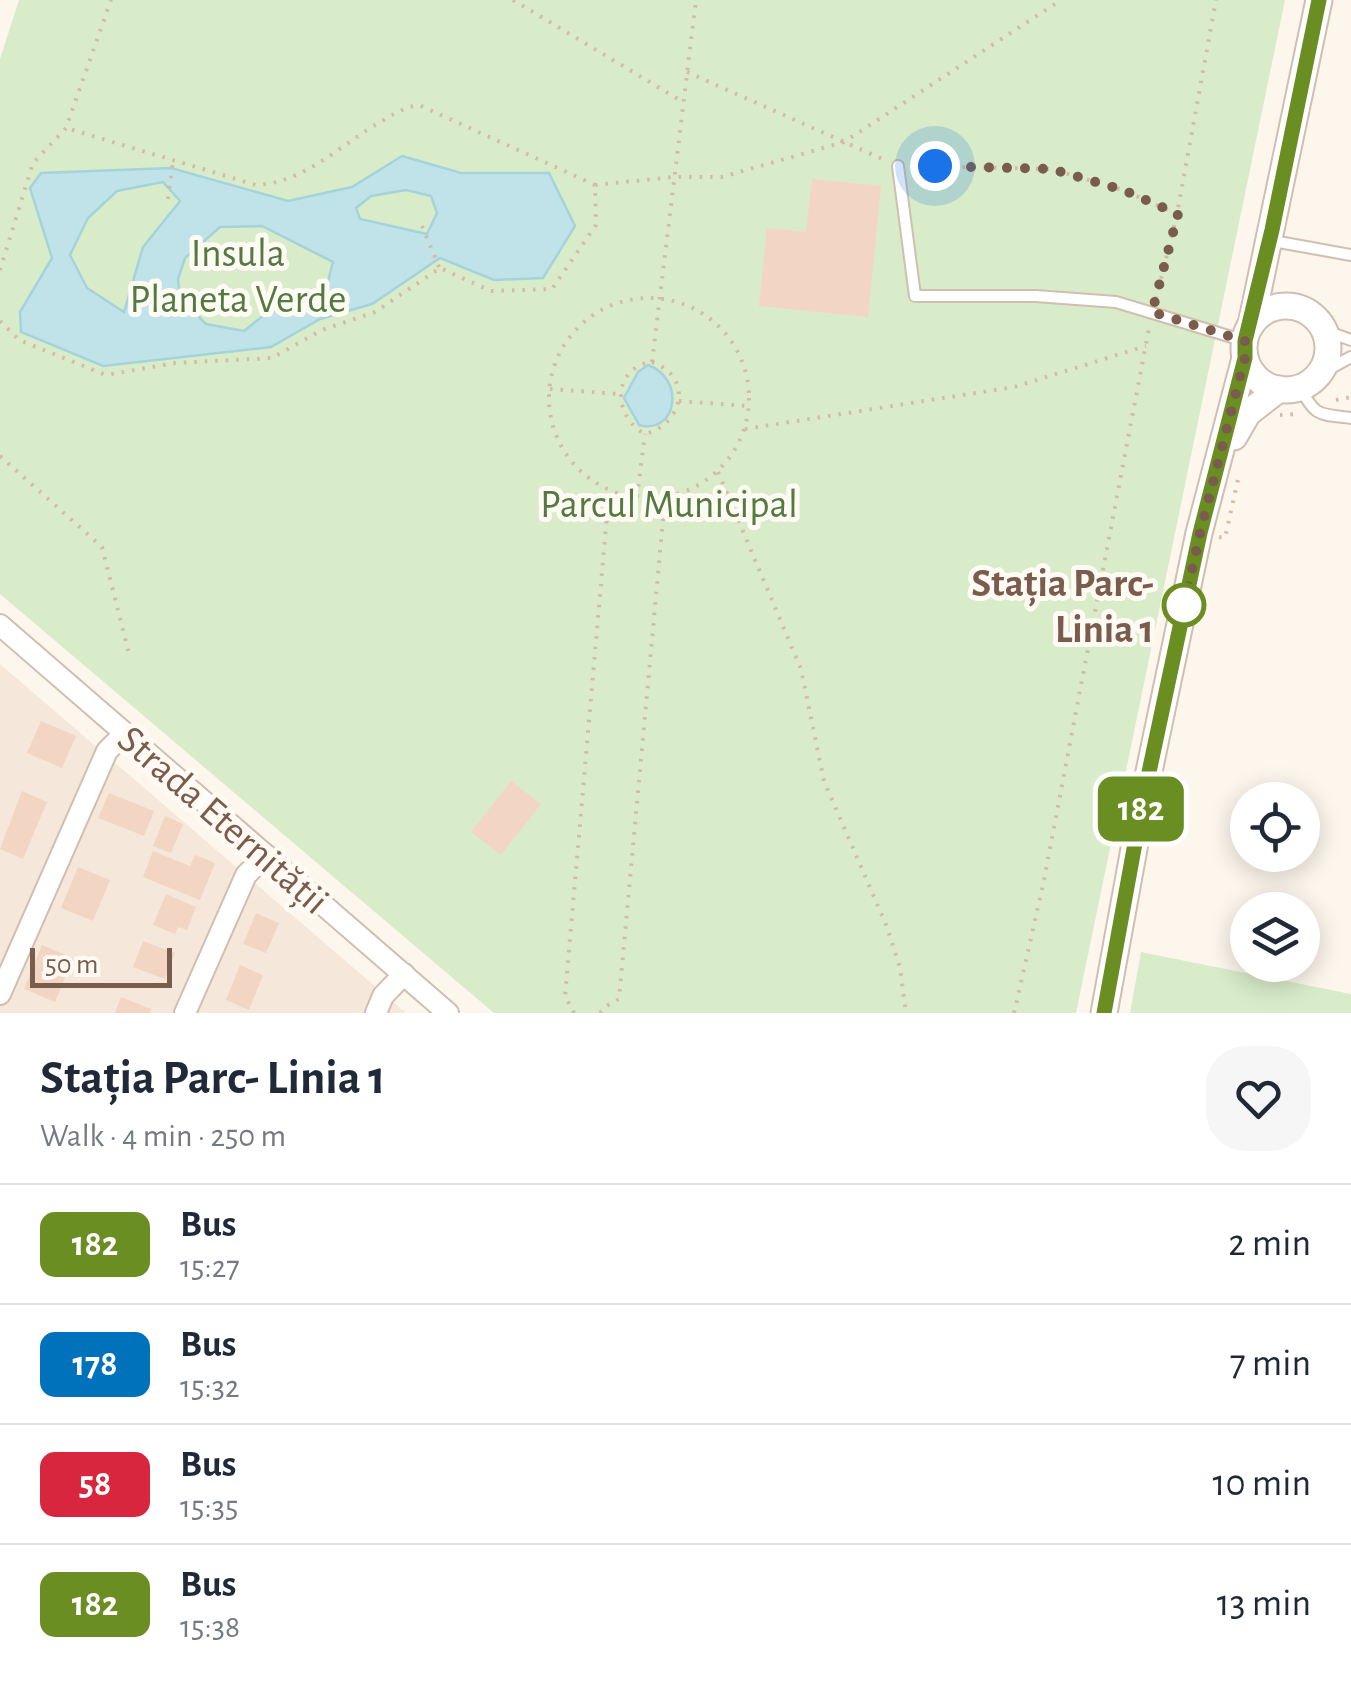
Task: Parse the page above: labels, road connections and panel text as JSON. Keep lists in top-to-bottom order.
{
  "streets": {
    "street": ["Strada Eternității"]
  },
  "parks": ["Insula Planeta Verde", "Parcul Municipal"],
  "places": ["Stația Parc- Linia 1"],
  "lines": ["bus line 182"],
  "scale_bar": "50 m",
  "page": {
    "on_map": "182",
    "scale": "50 m",
    "heading": ["Stația Parc- Linia 1", "Walk · 4 min · 250 m"],
    "list": [
      {
        "mark": "182",
        "name": "Bus",
        "note": "15:27",
        "value": "2 min"
      },
      {
        "mark": "178",
        "name": "Bus",
        "note": "15:32",
        "value": "7 min"
      },
      {
        "mark": "58",
        "name": "Bus",
        "note": "15:35",
        "value": "10 min"
      },
      {
        "mark": "182",
        "name": "Bus",
        "note": "15:38",
        "value": "13 min"
      }
    ]
  }
}
